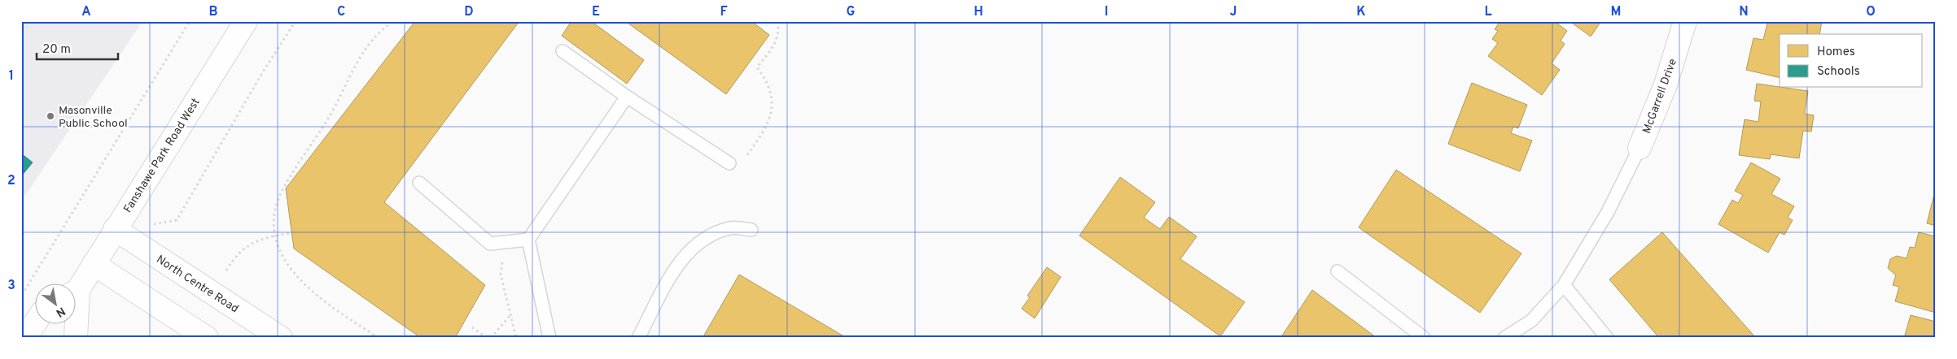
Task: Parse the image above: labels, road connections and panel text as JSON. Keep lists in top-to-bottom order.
{
  "streets": {
    "street": ["McGarrell Drive", "Fanshawe Park Road West", "North Centre Road"]
  },
  "crossings": [
    ["Fanshawe Park Road West", "North Centre Road"]
  ],
  "places": ["Masonville Public School"],
  "legend": ["Homes", "Schools"],
  "scale_bar": "20 m",
  "north": "bottom right",
  "grid": {
    "columns": [
      "A",
      "B",
      "C",
      "D",
      "E",
      "F",
      "G",
      "H",
      "I",
      "J",
      "K",
      "L",
      "M",
      "N",
      "O"
    ],
    "rows": ["1", "2", "3"]
  }
}
